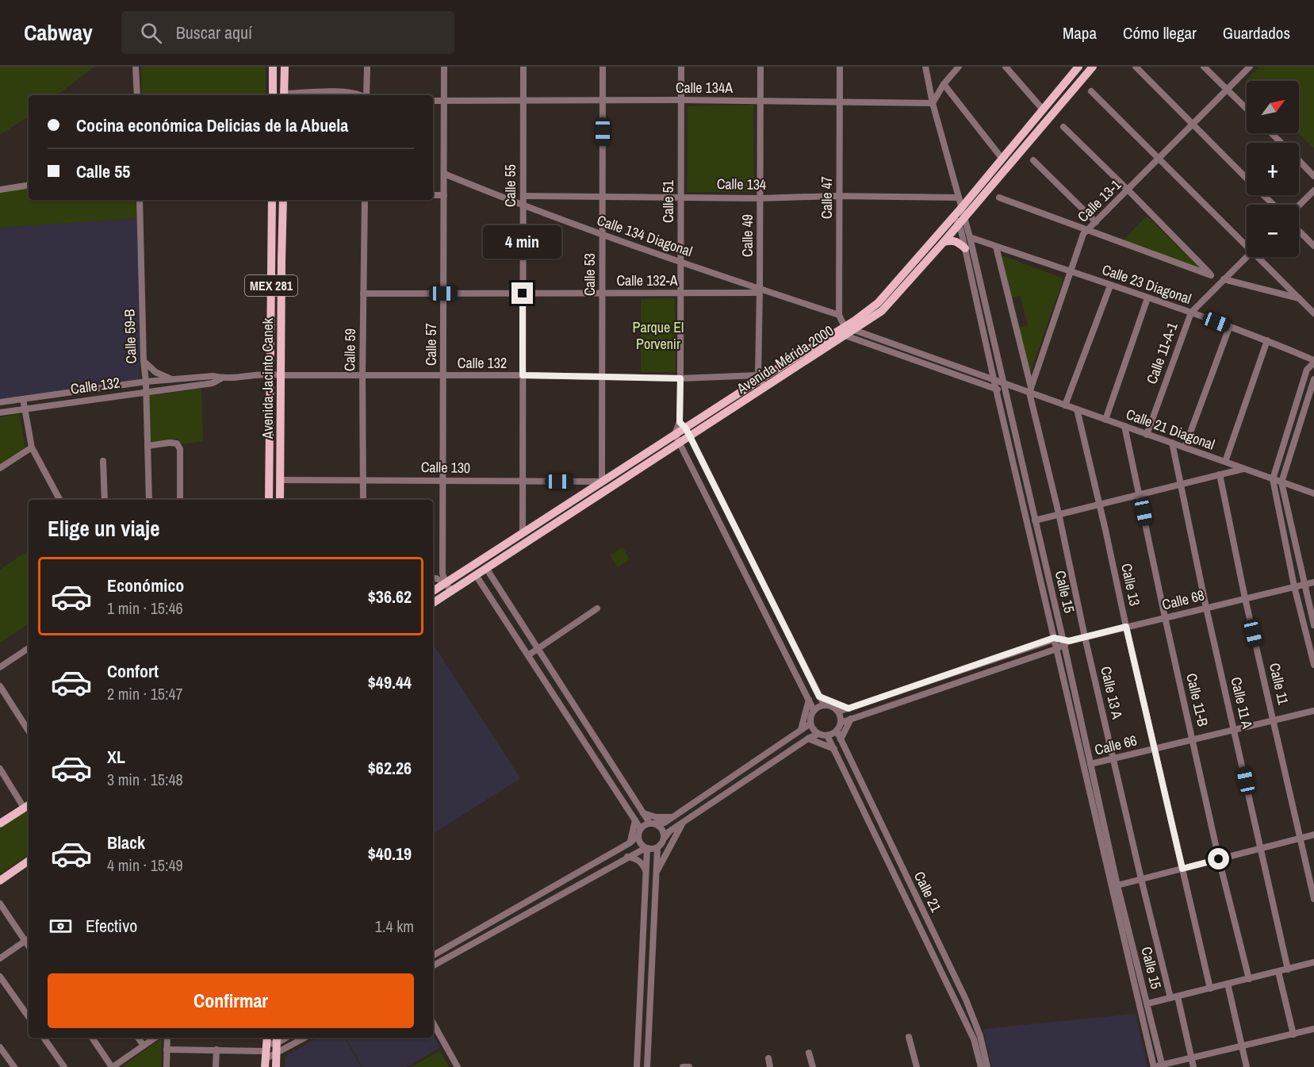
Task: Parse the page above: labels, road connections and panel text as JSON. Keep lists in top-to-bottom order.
{
  "streets": {
    "main road": ["MEX 281", "Avenida Mérida 2000", "Avenida Jacinto Canek"],
    "street": [
      "Calle 134A",
      "Calle 134",
      "Calle 55",
      "Calle 47",
      "Calle 13-1",
      "Calle 51",
      "Calle 134 Diagonal",
      "Calle 49",
      "Calle 53",
      "Calle 132-A",
      "Calle 23 Diagonal",
      "Calle 59-B",
      "Calle 57",
      "Calle 59",
      "Calle 11-A-1",
      "Calle 132",
      "Calle 21 Diagonal",
      "Calle 130",
      "Calle 13",
      "Calle 15",
      "Calle 68",
      "Calle 11",
      "Calle 13 A",
      "Calle 11-B",
      "Calle 11 A",
      "Calle 66",
      "Calle 21"
    ]
  },
  "crossings": [
    ["Calle 134A", "Calle 55"],
    ["Calle 134A", "Calle 47"],
    ["Calle 134A", "Calle 51"],
    ["Calle 134A", "Calle 49"],
    ["Calle 134A", "Calle 53"],
    ["Calle 134A", "Calle 57"],
    ["Calle 134A", "Calle 15"],
    ["Calle 134", "Calle 55"],
    ["Calle 134", "Calle 47"],
    ["Calle 134", "Calle 51"],
    ["Calle 134", "Calle 49"],
    ["Calle 134", "Calle 53"],
    ["Calle 134", "Calle 15"],
    ["Calle 55", "Calle 134 Diagonal"],
    ["Calle 55", "Calle 132-A"],
    ["Calle 55", "Avenida Mérida 2000"],
    ["Calle 55", "Calle 132"],
    ["Calle 55", "Calle 130"],
    ["Calle 47", "Calle 134 Diagonal"],
    ["Calle 47", "Avenida Mérida 2000"],
    ["Calle 47", "Calle 21 Diagonal"],
    ["Calle 13-1", "Calle 23 Diagonal"],
    ["Calle 13-1", "Calle 21 Diagonal"],
    ["Calle 13-1", "Calle 13 A"],
    ["Calle 51", "Calle 134 Diagonal"],
    ["Calle 51", "Calle 132-A"],
    ["Calle 51", "Avenida Mérida 2000"],
    ["Calle 51", "Calle 132"],
    ["Calle 134 Diagonal", "Calle 49"],
    ["Calle 134 Diagonal", "Calle 53"],
    ["Calle 134 Diagonal", "Calle 132-A"],
    ["Calle 134 Diagonal", "Calle 57"],
    ["Calle 49", "Calle 132-A"],
    ["Calle 49", "Avenida Mérida 2000"],
    ["Calle 49", "Calle 132"],
    ["Calle 53", "Calle 132-A"],
    ["Calle 53", "Avenida Mérida 2000"],
    ["Calle 53", "Calle 132"],
    ["Calle 53", "Calle 130"],
    ["Calle 132-A", "Calle 57"],
    ["Calle 132-A", "Calle 59"],
    ["Calle 23 Diagonal", "Calle 11-A-1"],
    ["Calle 23 Diagonal", "Calle 15"],
    ["Calle 23 Diagonal", "Calle 13 A"],
    ["Calle 59-B", "Calle 132"],
    ["Calle 57", "Avenida Mérida 2000"],
    ["Calle 57", "Calle 132"],
    ["Calle 57", "Calle 130"],
    ["Calle 59", "Calle 132"],
    ["Calle 59", "Calle 130"],
    ["Calle 11-A-1", "Calle 21 Diagonal"],
    ["Avenida Mérida 2000", "Calle 132"],
    ["Avenida Mérida 2000", "Calle 21 Diagonal"],
    ["Avenida Mérida 2000", "Calle 130"],
    ["Avenida Mérida 2000", "Calle 15"],
    ["Calle 132", "Avenida Jacinto Canek"],
    ["Avenida Jacinto Canek", "Calle 130"],
    ["Calle 21 Diagonal", "Calle 13"],
    ["Calle 21 Diagonal", "Calle 15"],
    ["Calle 21 Diagonal", "Calle 13 A"],
    ["Calle 21 Diagonal", "Calle 11-B"],
    ["Calle 21 Diagonal", "Calle 11 A"],
    ["Calle 13", "Calle 68"],
    ["Calle 13", "Calle 66"],
    ["Calle 15", "Calle 68"],
    ["Calle 15", "Calle 66"],
    ["Calle 68", "Calle 11"],
    ["Calle 68", "Calle 13 A"],
    ["Calle 68", "Calle 11-B"],
    ["Calle 68", "Calle 11 A"],
    ["Calle 11", "Calle 66"],
    ["Calle 13 A", "Calle 66"],
    ["Calle 11-B", "Calle 66"],
    ["Calle 11 A", "Calle 66"]
  ],
  "parks": ["Parque El Porvenir"],
  "north": "top right",
  "page": {
    "header": "Cabway",
    "search": "Buscar aquí",
    "nav": ["Mapa", "Cómo llegar", "Guardados"],
    "map_buttons": ["+", "−"],
    "banner": ["Cocina económica Delicias de la Abuela", "Calle 55"],
    "bubble": "4 min",
    "heading": "Elige un viaje",
    "list": [
      {
        "name": "Económico",
        "note": "1 min · 15:46",
        "value": "$36.62"
      },
      {
        "name": "Confort",
        "note": "2 min · 15:47",
        "value": "$49.44"
      },
      {
        "name": "XL",
        "note": "3 min · 15:48",
        "value": "$62.26"
      },
      {
        "name": "Black",
        "note": "4 min · 15:49",
        "value": "$40.19"
      }
    ],
    "pay": ["Efectivo", "1.4 km"],
    "buttons": "Confirmar"
  }
}
